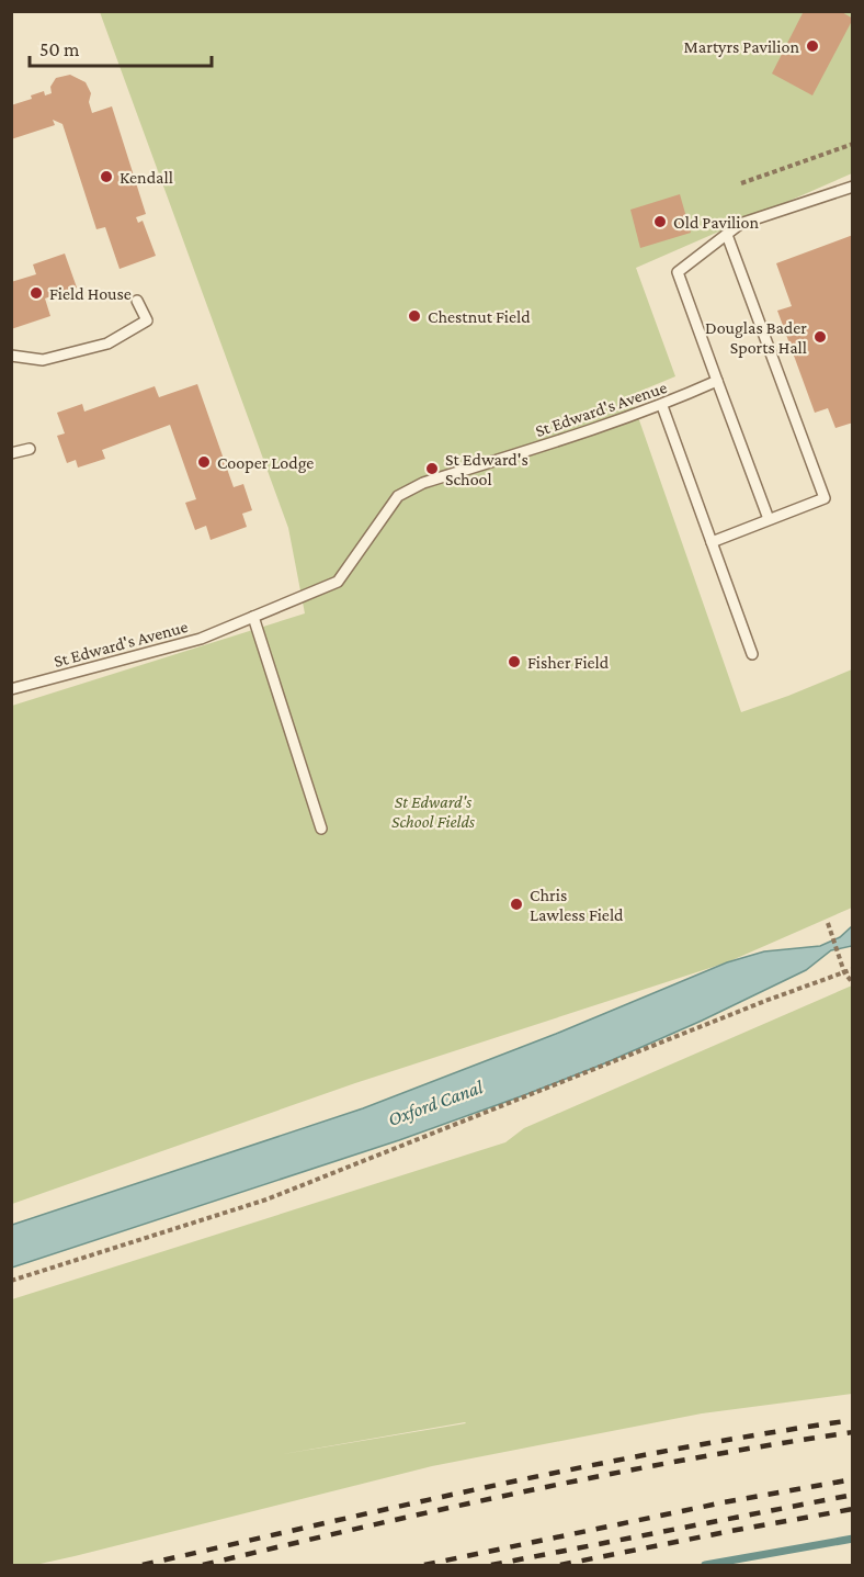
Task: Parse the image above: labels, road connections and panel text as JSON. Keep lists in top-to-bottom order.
{
  "streets": {
    "lane": ["St Edward's Avenue"]
  },
  "water": ["Oxford Canal"],
  "parks": ["St Edward's School Fields"],
  "places": [
    "Martyrs Pavilion",
    "Kendall",
    "Old Pavilion",
    "Field House",
    "Chestnut Field",
    "Douglas Bader Sports Hall",
    "Cooper Lodge",
    "St Edward's School",
    "Fisher Field",
    "Chris Lawless Field"
  ],
  "scale_bar": "50 m"
}
